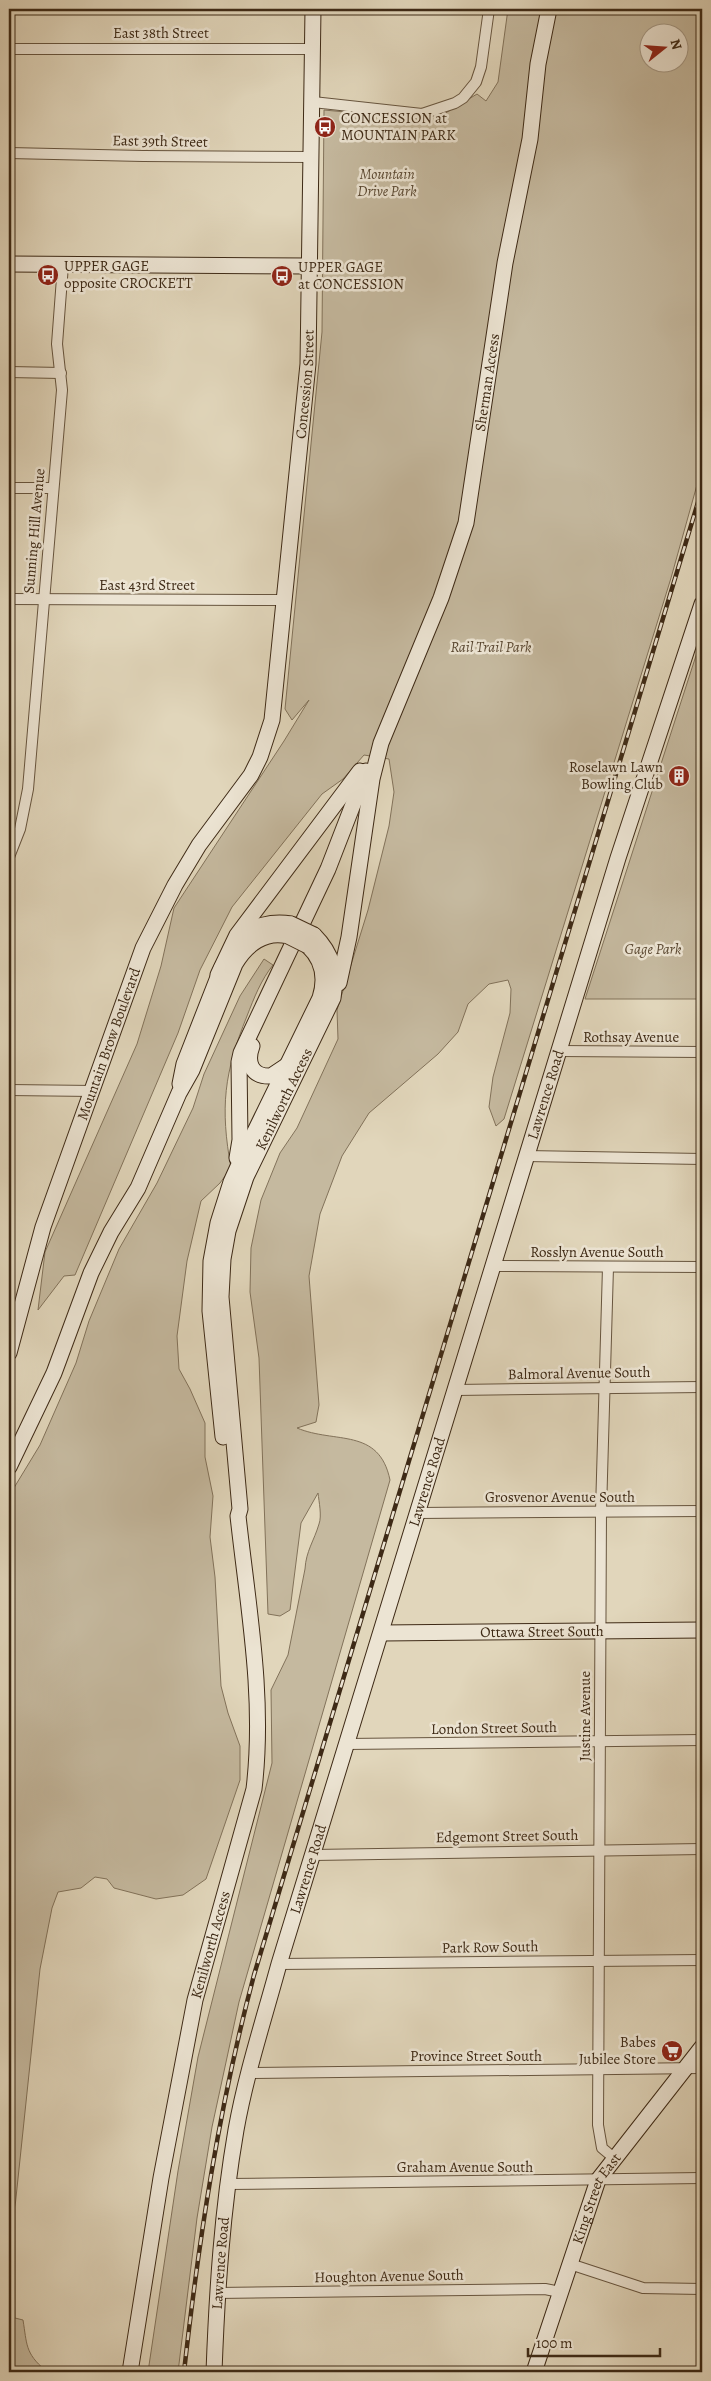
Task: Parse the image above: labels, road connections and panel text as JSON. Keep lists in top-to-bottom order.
{
  "streets": {
    "main road": [
      "Sherman Access",
      "Concession Street",
      "Mountain Brow Boulevard",
      "Lawrence Road",
      "Kenilworth Access",
      "Ottawa Street South",
      "King Street East"
    ],
    "street": [
      "East 38th Street",
      "East 39th Street",
      "Sunning Hill Avenue",
      "East 43rd Street",
      "Rothsay Avenue",
      "Rosslyn Avenue South",
      "Balmoral Avenue South",
      "Grosvenor Avenue South",
      "Justine Avenue",
      "London Street South",
      "Edgemont Street South",
      "Park Row South",
      "Province Street South",
      "Graham Avenue South",
      "Houghton Avenue South"
    ]
  },
  "crossings": [
    ["East 38th Street", "Concession Street"],
    ["East 39th Street", "Concession Street"],
    ["Concession Street", "East 43rd Street"],
    ["Concession Street", "Mountain Brow Boulevard"],
    ["Sunning Hill Avenue", "East 43rd Street"],
    ["Rothsay Avenue", "Lawrence Road"],
    ["Lawrence Road", "Rosslyn Avenue South"],
    ["Lawrence Road", "Balmoral Avenue South"],
    ["Lawrence Road", "Grosvenor Avenue South"],
    ["Lawrence Road", "Ottawa Street South"],
    ["Lawrence Road", "London Street South"],
    ["Lawrence Road", "Edgemont Street South"],
    ["Lawrence Road", "Park Row South"],
    ["Lawrence Road", "Province Street South"],
    ["Lawrence Road", "Graham Avenue South"],
    ["Lawrence Road", "Houghton Avenue South"],
    ["Rosslyn Avenue South", "Justine Avenue"],
    ["Balmoral Avenue South", "Justine Avenue"],
    ["Grosvenor Avenue South", "Justine Avenue"],
    ["Ottawa Street South", "Justine Avenue"],
    ["Justine Avenue", "London Street South"],
    ["Justine Avenue", "Edgemont Street South"],
    ["Justine Avenue", "Park Row South"],
    ["Justine Avenue", "Province Street South"],
    ["Justine Avenue", "King Street East"],
    ["Province Street South", "King Street East"],
    ["Graham Avenue South", "King Street East"],
    ["King Street East", "Houghton Avenue South"]
  ],
  "parks": ["Mountain Drive Park", "Rail Trail Park", "Gage Park"],
  "places": {
    "bus stop": ["CONCESSION at MOUNTAIN PARK", "UPPER GAGE opposite CROCKETT", "UPPER GAGE at CONCESSION"],
    "building": ["Roselawn Lawn Bowling Club"],
    "supermarket": ["Babes Jubilee Store"]
  },
  "scale_bar": "100 m",
  "north": "right"
}
